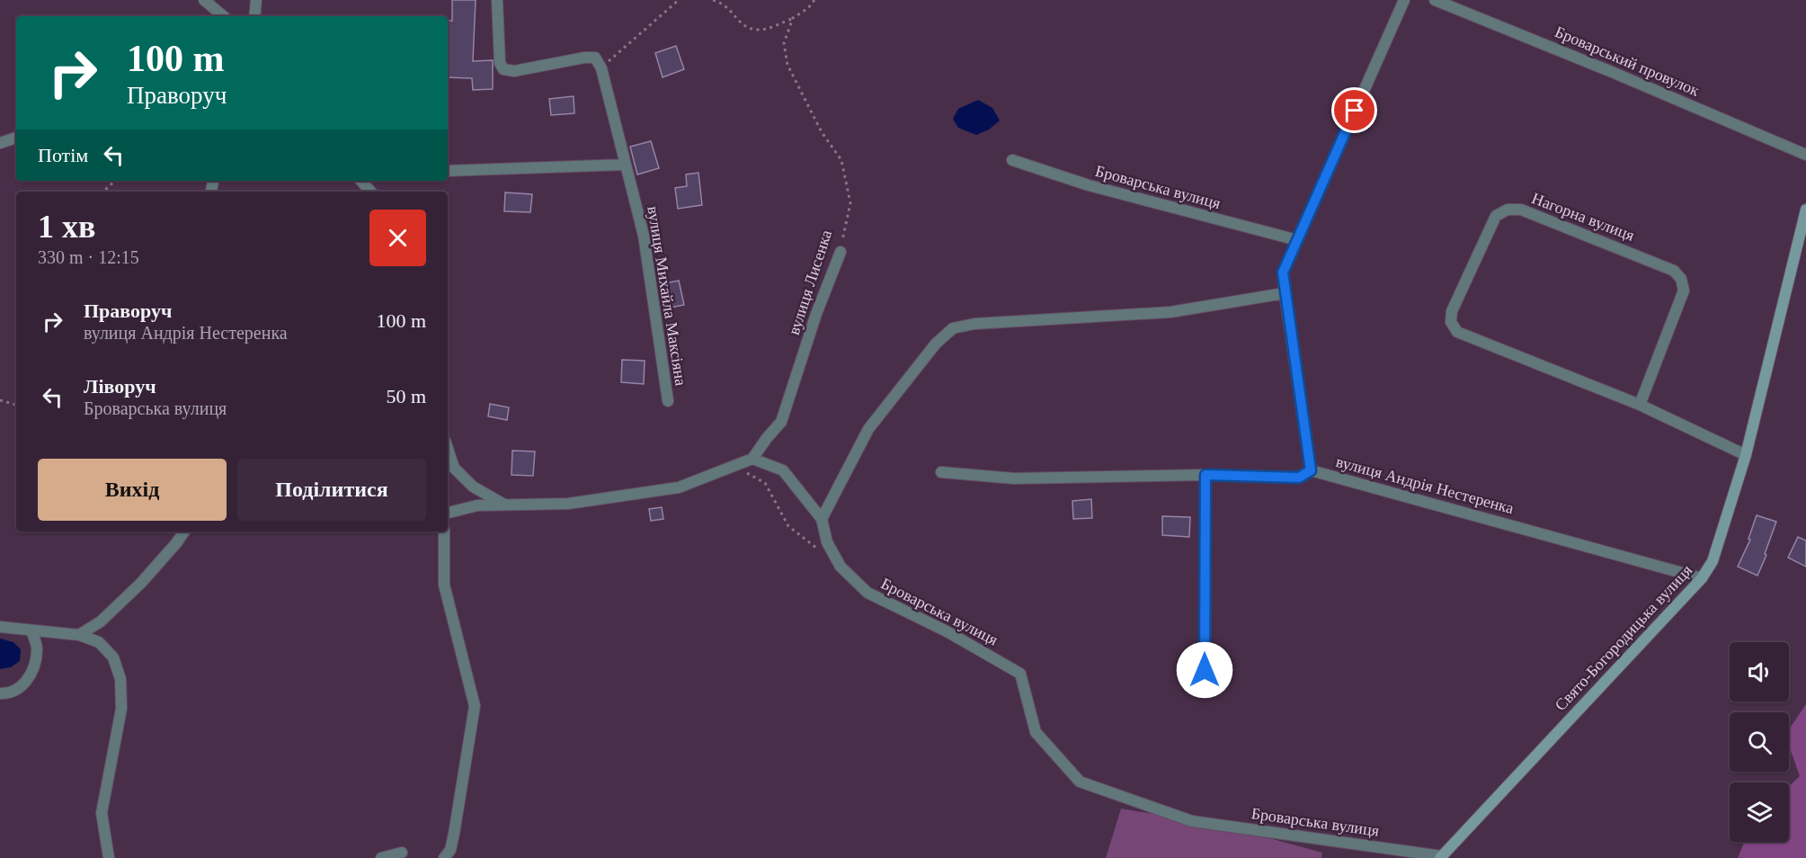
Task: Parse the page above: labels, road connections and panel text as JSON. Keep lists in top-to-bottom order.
{
  "streets": {
    "street": [
      "Броварський провулок",
      "Броварська вулиця",
      "Нагорна вулиця",
      "вулиця Лисенка",
      "вулиця Михайла Максіяна",
      "вулиця Андрія Нестеренка",
      "Свято-Богородицька вулиця"
    ]
  },
  "crossings": [
    ["Броварська вулиця", "Свято-Богородицька вулиця"],
    ["Нагорна вулиця", "Свято-Богородицька вулиця"],
    ["вулиця Андрія Нестеренка", "Свято-Богородицька вулиця"]
  ],
  "page": {
    "turn": ["100 m", "Праворуч"],
    "then": "Потім",
    "heading": ["1 хв", "330 m · 12:15"],
    "list": [
      {
        "name": "Праворуч",
        "note": "вулиця Андрія Нестеренка",
        "value": "100 m"
      },
      {
        "name": "Ліворуч",
        "note": "Броварська вулиця",
        "value": "50 m"
      }
    ],
    "buttons": ["Вихід", "Поділитися"]
  }
}
